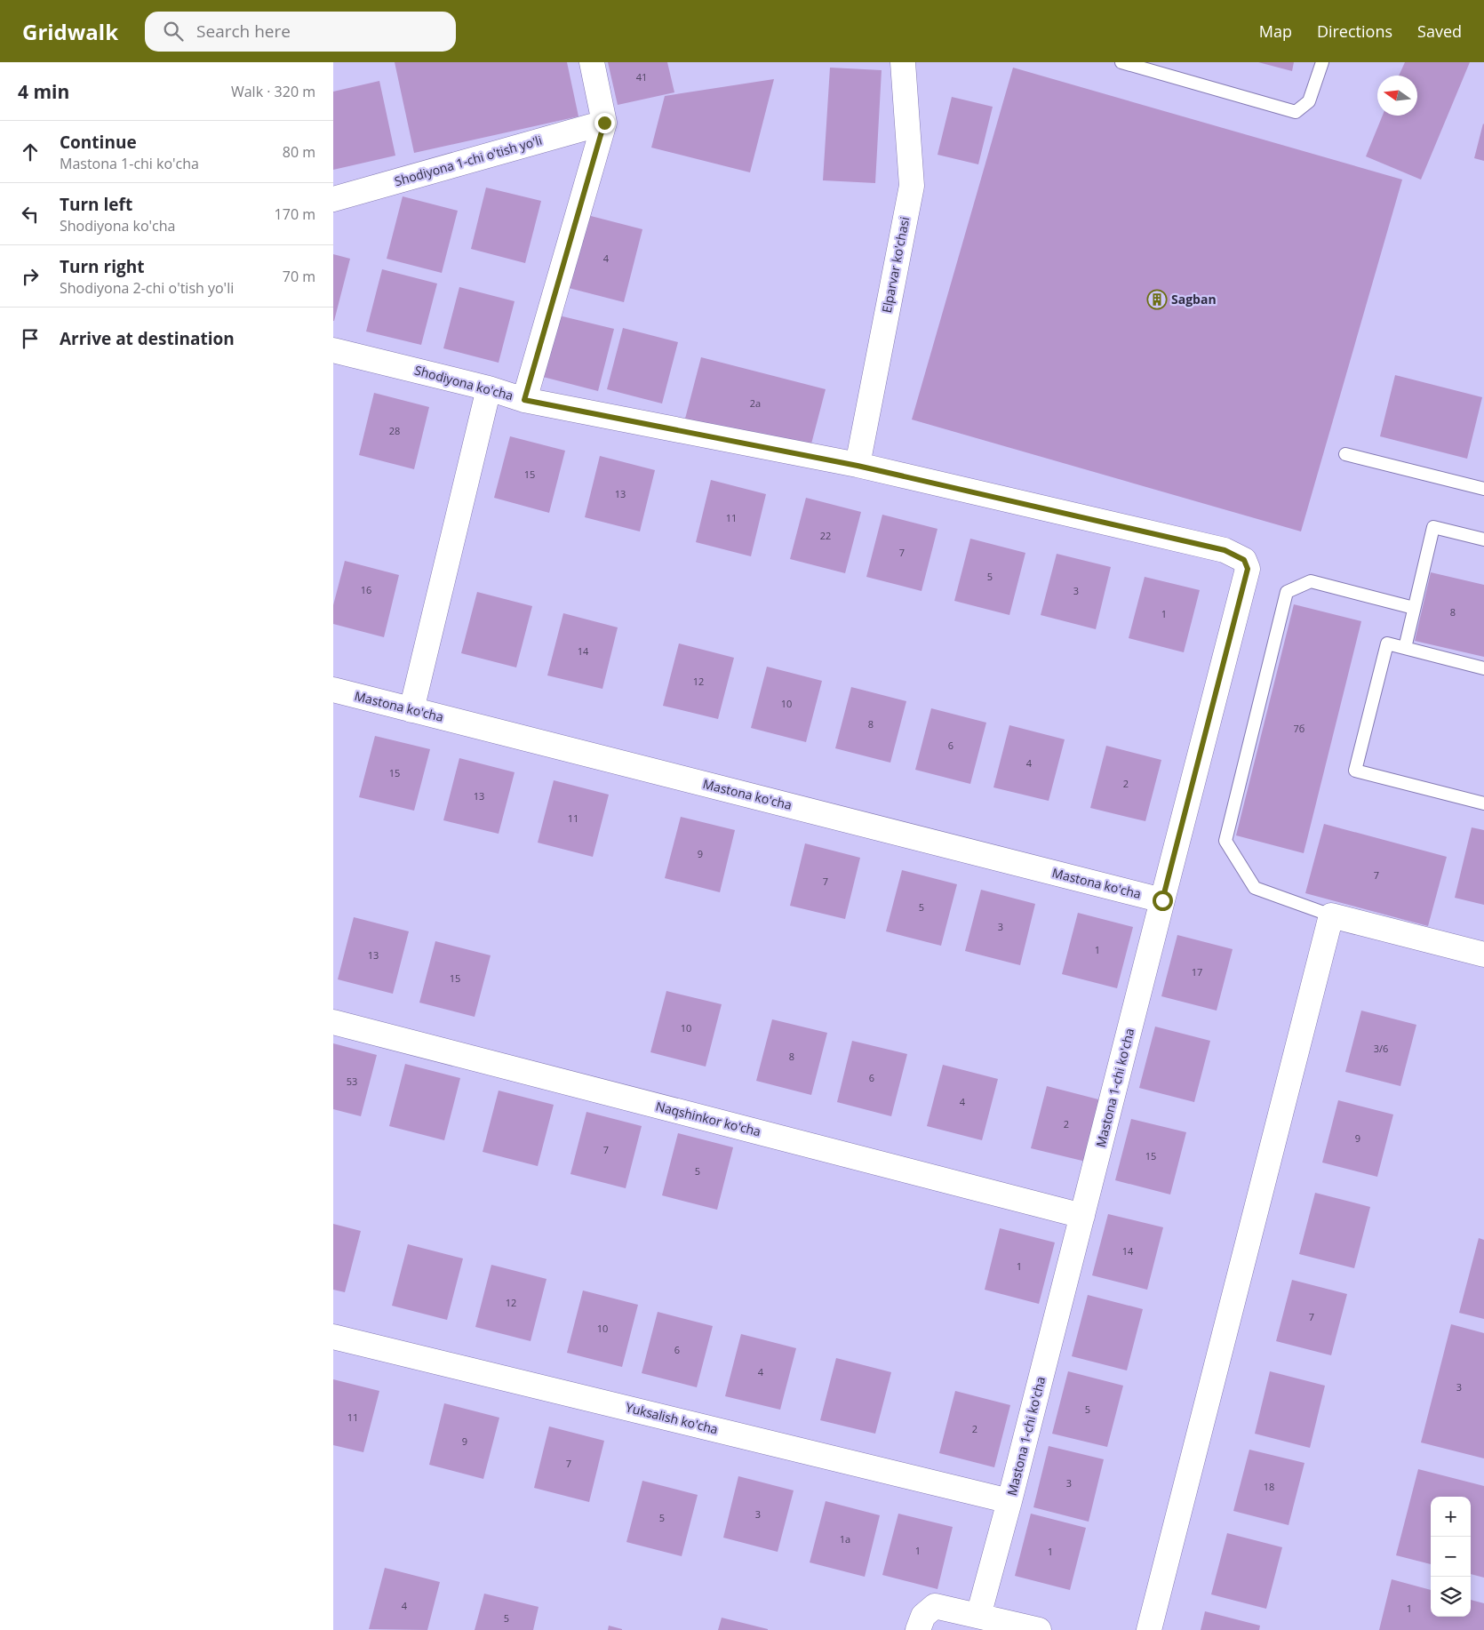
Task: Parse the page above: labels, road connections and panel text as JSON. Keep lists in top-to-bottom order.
{
  "streets": {
    "street": [
      "Shodiyona 1-chi o'tish yo'li",
      "Elparvar ko'chasi",
      "Shodiyona ko'cha",
      "Mastona ko'cha",
      "Mastona 1-chi ko'cha",
      "Naqshinkor ko'cha",
      "Yuksalish ko'cha"
    ]
  },
  "crossings": [
    ["Elparvar ko'chasi", "Shodiyona ko'cha"],
    ["Shodiyona ko'cha", "Mastona 1-chi ko'cha"],
    ["Mastona ko'cha", "Mastona 1-chi ko'cha"],
    ["Mastona 1-chi ko'cha", "Naqshinkor ko'cha"],
    ["Mastona 1-chi ko'cha", "Yuksalish ko'cha"]
  ],
  "places": {
    "building": ["Sagban"]
  },
  "house_numbers": [
    "41",
    "4",
    "2а",
    "28",
    "15",
    "13",
    "11",
    "22",
    "7",
    "5",
    "16",
    "3",
    "8",
    "1",
    "14",
    "12",
    "10",
    "8",
    "7б",
    "6",
    "4",
    "15",
    "2",
    "13",
    "11",
    "9",
    "7",
    "7",
    "5",
    "3",
    "1",
    "13",
    "17",
    "15",
    "10",
    "3/6",
    "8",
    "6",
    "53",
    "4",
    "2",
    "9",
    "7",
    "15",
    "5",
    "14",
    "1",
    "12",
    "7",
    "10",
    "6",
    "4",
    "3",
    "5",
    "11",
    "2",
    "9",
    "7",
    "3",
    "18",
    "3",
    "5",
    "1a",
    "1",
    "1",
    "4",
    "1",
    "5"
  ],
  "north": "left",
  "page": {
    "header": "Gridwalk",
    "search": "Search here",
    "nav": ["Map", "Directions", "Saved"],
    "heading": ["4 min", "Walk · 320 m"],
    "list": [
      ["Continue", "Mastona 1-chi ko'cha", "80 m"],
      ["Turn left", "Shodiyona ko'cha", "170 m"],
      ["Turn right", "Shodiyona 2-chi o'tish yo'li", "70 m"],
      "Arrive at destination"
    ],
    "map_buttons": ["+", "−"]
  }
}
